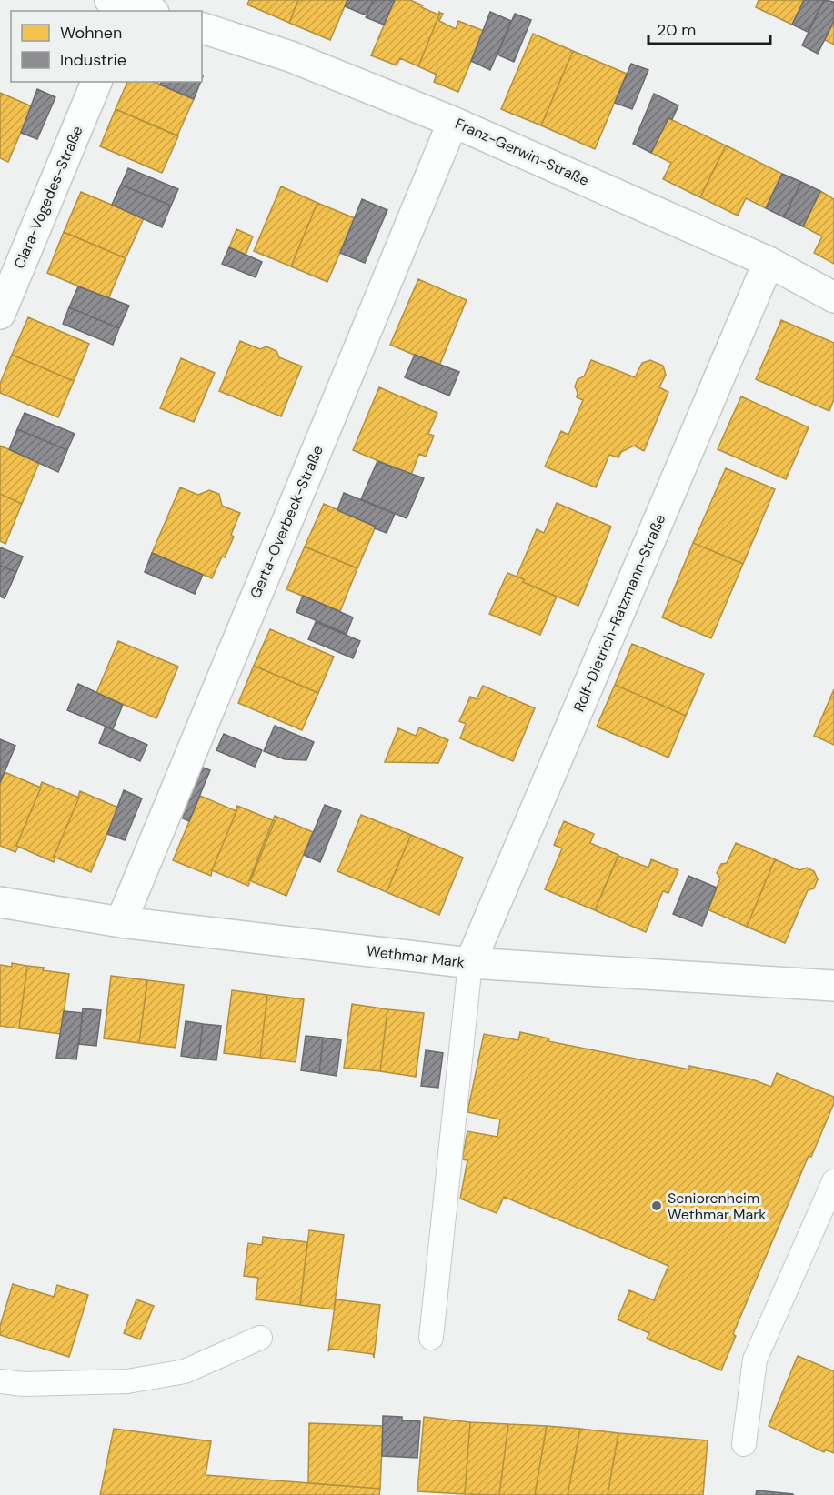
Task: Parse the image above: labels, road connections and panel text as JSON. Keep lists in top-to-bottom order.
{
  "streets": {
    "street": [
      "Franz-Gerwin-Straße",
      "Clara-Vogedes-Straße",
      "Gerta-Overbeck-Straße",
      "Rolf-Dietrich-Ratzmann-Straße",
      "Wethmar Mark"
    ]
  },
  "crossings": [
    ["Franz-Gerwin-Straße", "Gerta-Overbeck-Straße"],
    ["Franz-Gerwin-Straße", "Rolf-Dietrich-Ratzmann-Straße"],
    ["Gerta-Overbeck-Straße", "Wethmar Mark"],
    ["Rolf-Dietrich-Ratzmann-Straße", "Wethmar Mark"]
  ],
  "places": ["Seniorenheim Wethmar Mark"],
  "legend": ["Wohnen", "Industrie"],
  "scale_bar": "20 m"
}
